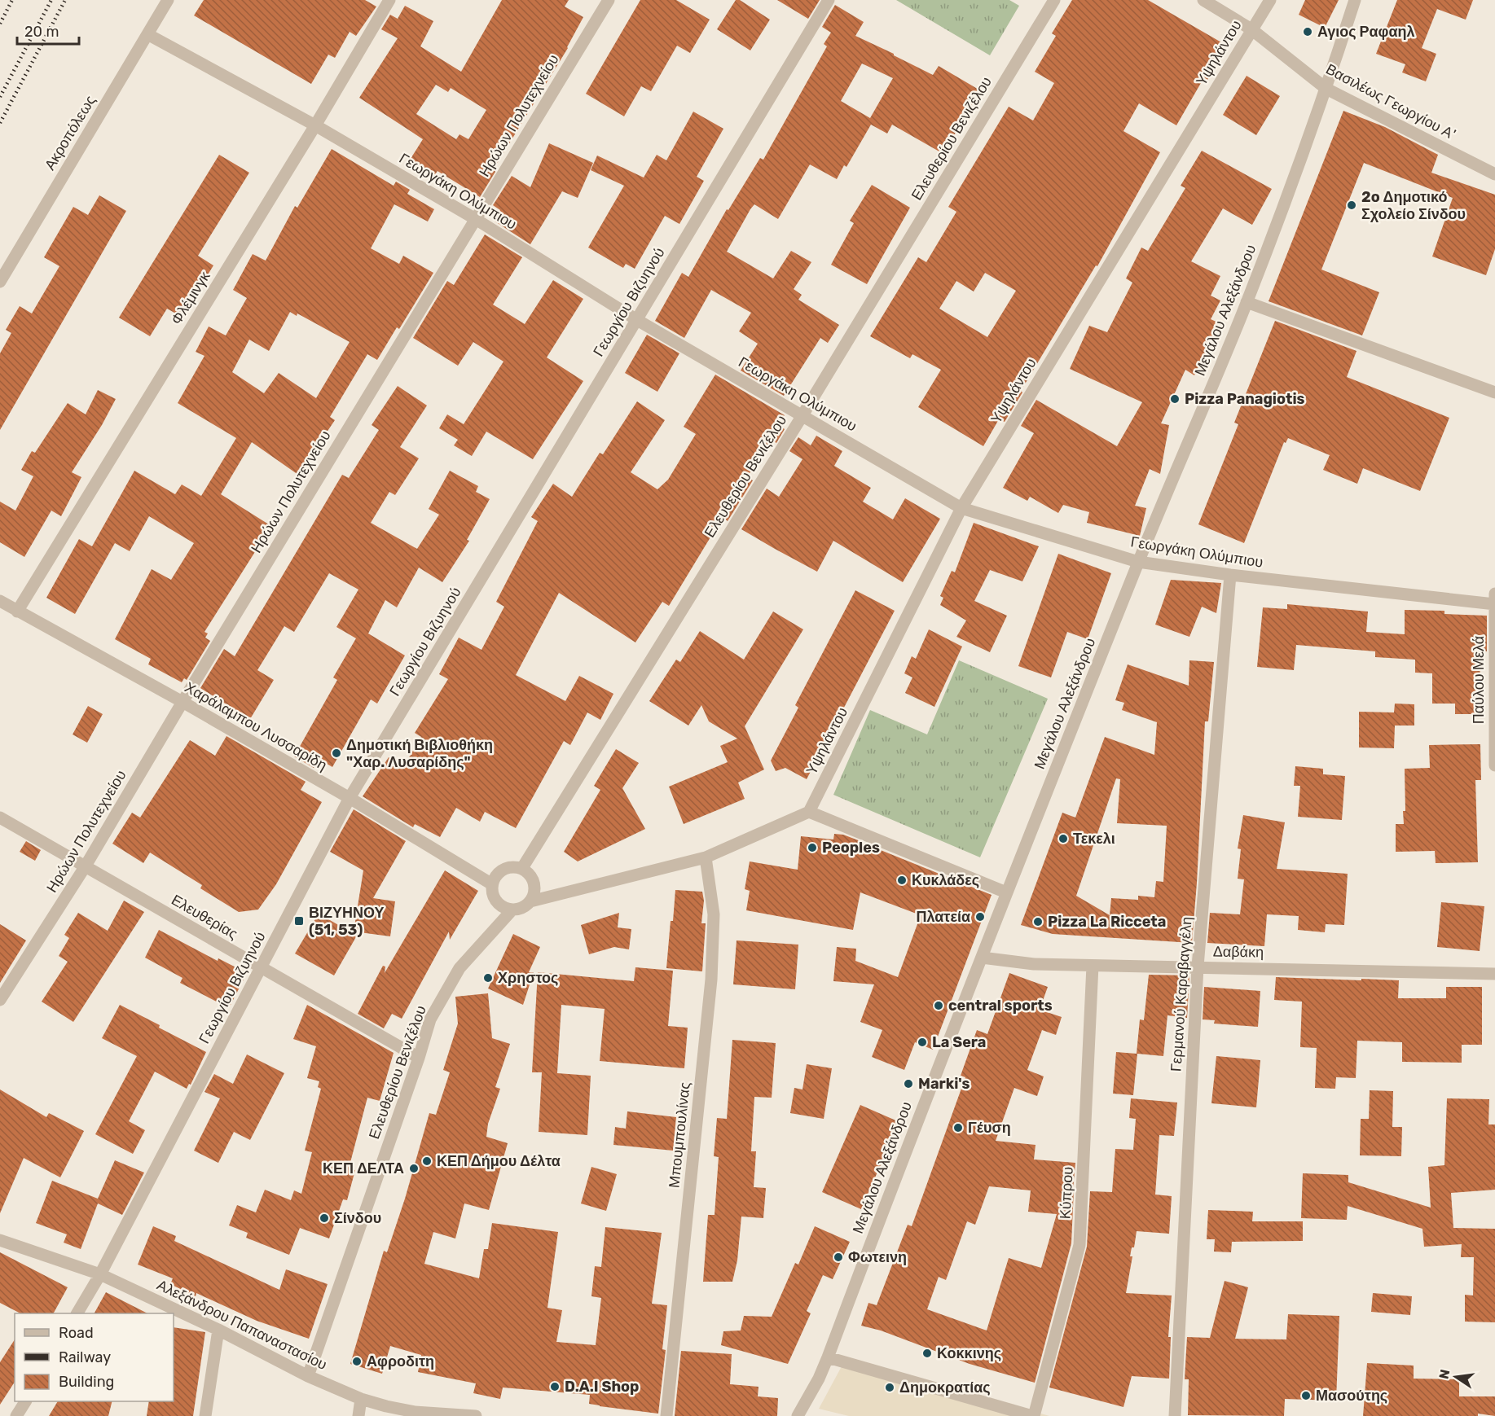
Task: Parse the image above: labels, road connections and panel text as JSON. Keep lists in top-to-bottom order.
{
  "streets": {
    "street": [
      "Υψηλάντου",
      "Βασιλέως Γεωργίου Α'",
      "Ηρώων Πολυτεχνείου",
      "Ακροπόλεως",
      "Ελευθερίου Βενιζέλου",
      "Γεωργάκη Ολύμπιου",
      "Φλέμινγκ",
      "Γεωργίου Βιζυηνού",
      "Μεγάλου Αλεξάνδρου",
      "Παύλου Μελά",
      "Χαράλαμπου Λυσσαρίδη",
      "Ελευθερίας",
      "Δαβάκη",
      "Γερμανού Καραβαγγέλη",
      "Μπουμπουλίνας",
      "Κύπρου",
      "Αλεξάνδρου Παπαναστασίου"
    ]
  },
  "crossings": [
    ["Υψηλάντου", "Βασιλέως Γεωργίου Α'"],
    ["Υψηλάντου", "Γεωργάκη Ολύμπιου"],
    ["Βασιλέως Γεωργίου Α'", "Μεγάλου Αλεξάνδρου"],
    ["Ηρώων Πολυτεχνείου", "Γεωργάκη Ολύμπιου"],
    ["Ηρώων Πολυτεχνείου", "Χαράλαμπου Λυσσαρίδη"],
    ["Ηρώων Πολυτεχνείου", "Ελευθερίας"],
    ["Ακροπόλεως", "Γεωργάκη Ολύμπιου"],
    ["Ελευθερίου Βενιζέλου", "Γεωργάκη Ολύμπιου"],
    ["Ελευθερίου Βενιζέλου", "Χαράλαμπου Λυσσαρίδη"],
    ["Ελευθερίου Βενιζέλου", "Ελευθερίας"],
    ["Ελευθερίου Βενιζέλου", "Αλεξάνδρου Παπαναστασίου"],
    ["Γεωργάκη Ολύμπιου", "Φλέμινγκ"],
    ["Γεωργάκη Ολύμπιου", "Γεωργίου Βιζυηνού"],
    ["Γεωργάκη Ολύμπιου", "Μεγάλου Αλεξάνδρου"],
    ["Γεωργάκη Ολύμπιου", "Παύλου Μελά"],
    ["Γεωργάκη Ολύμπιου", "Γερμανού Καραβαγγέλη"],
    ["Φλέμινγκ", "Χαράλαμπου Λυσσαρίδη"],
    ["Γεωργίου Βιζυηνού", "Χαράλαμπου Λυσσαρίδη"],
    ["Γεωργίου Βιζυηνού", "Ελευθερίας"],
    ["Γεωργίου Βιζυηνού", "Αλεξάνδρου Παπαναστασίου"],
    ["Μεγάλου Αλεξάνδρου", "Δαβάκη"],
    ["Δαβάκη", "Γερμανού Καραβαγγέλη"],
    ["Δαβάκη", "Κύπρου"]
  ],
  "places": {
    "other": [
      "Αγιος Ραφαηλ",
      "2o Δημοτικό Σχολείο Σίνδου",
      "Pizza Panagiotis",
      "Δημοτική Βιβλιοθήκη \"Χαρ. Λυσαρίδης\"",
      "Τεκελι",
      "Peoples",
      "Κυκλάδες",
      "Πλατεία",
      "Pizza La Ricceta",
      "Χρηστος",
      "central sports",
      "La Sera",
      "Marki's",
      "Γέυση",
      "ΚΕΠ Δήμου Δέλτα",
      "ΚΕΠ ΔΕΛΤΑ",
      "Σίνδου",
      "Φωτεινη",
      "Κοκκινης",
      "Αφροδιτη",
      "D.A.I Shop",
      "Δημοκρατίας",
      "Μασούτης"
    ],
    "transit": ["ΒΙΖΥΗΝΟΥ (51, 53)"]
  },
  "legend": ["Road", "Railway", "Building"],
  "scale_bar": "20 m",
  "north": "left"
}
